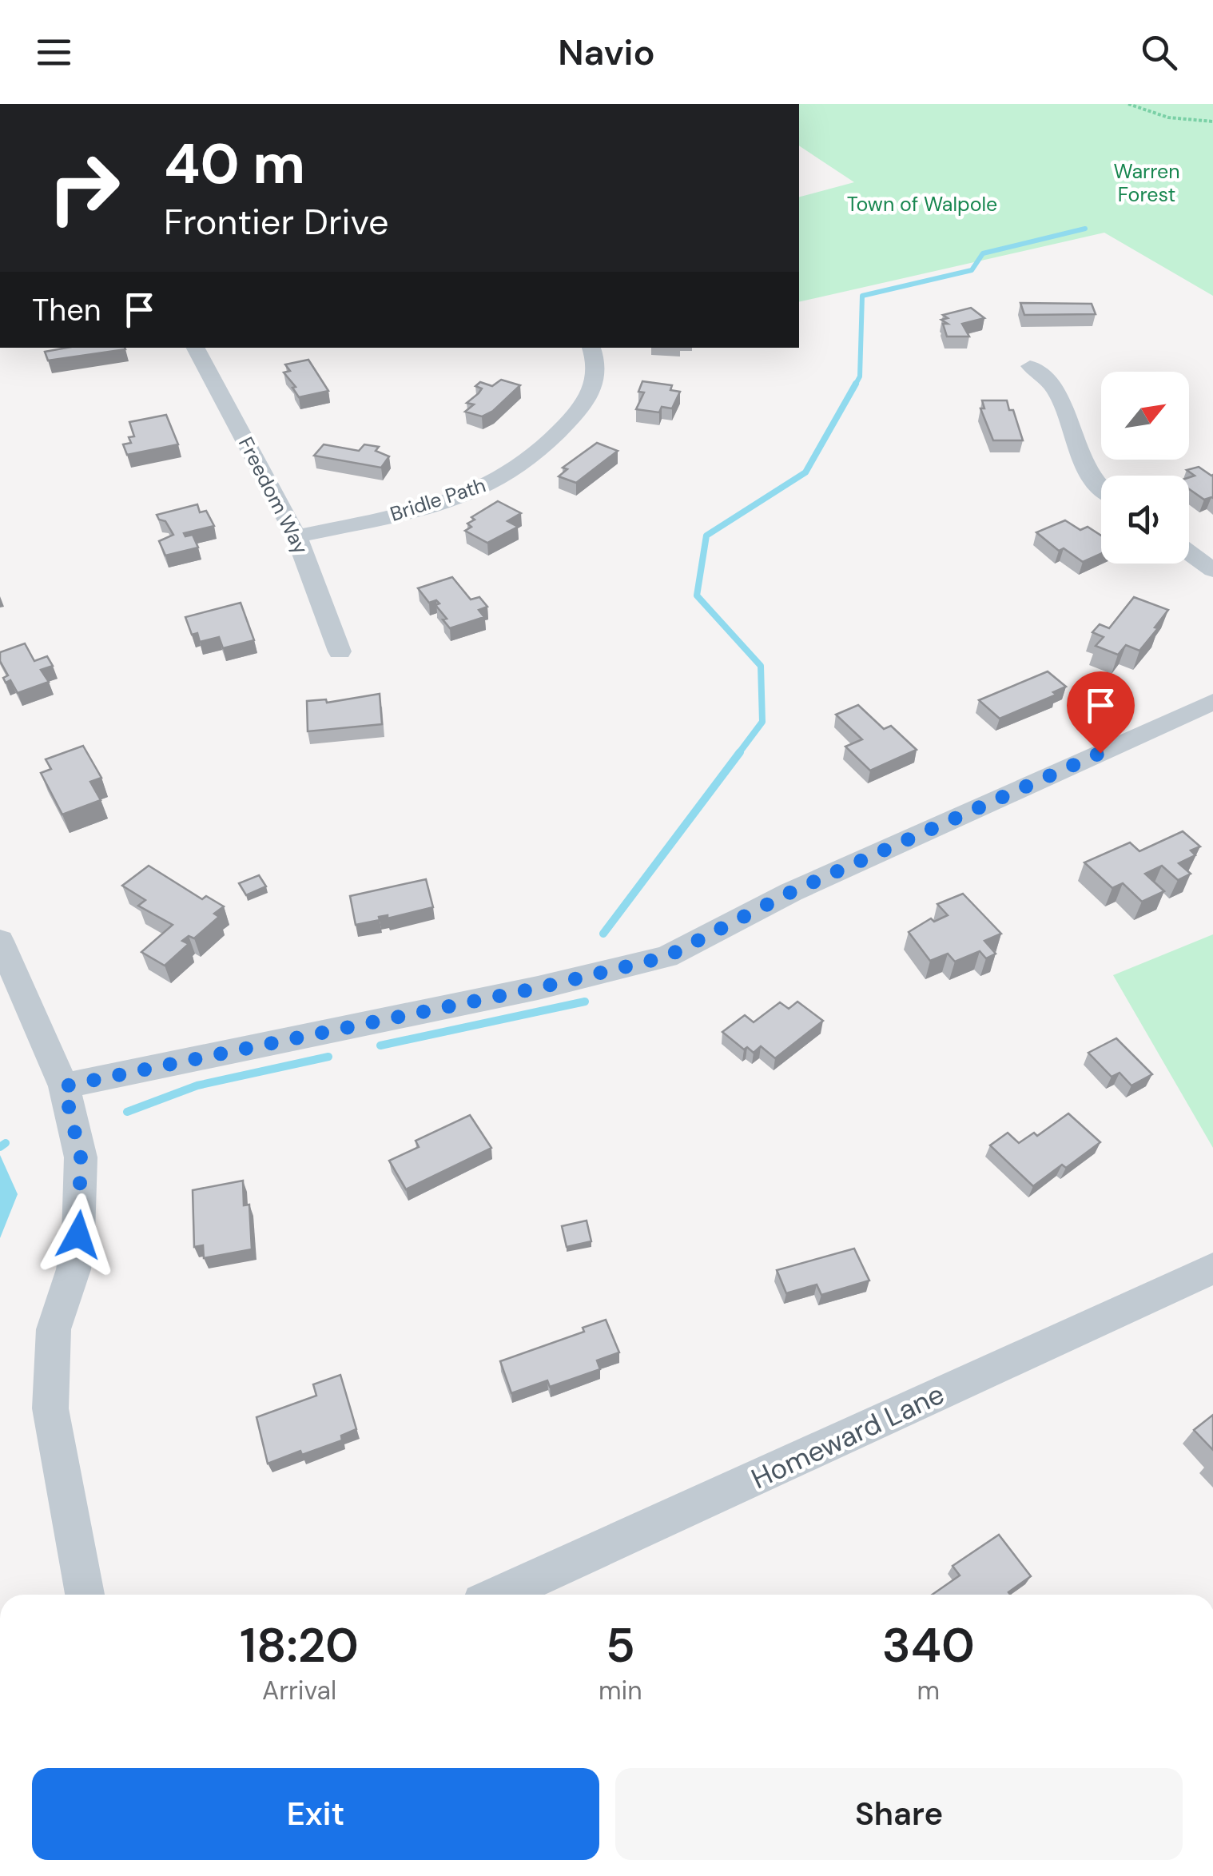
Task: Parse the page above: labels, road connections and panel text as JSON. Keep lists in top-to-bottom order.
{
  "streets": {
    "street": ["Freedom Way", "Bridle Path", "Homeward Lane"]
  },
  "crossings": [
    ["Freedom Way", "Bridle Path"]
  ],
  "parks": ["Warren Forest", "Town of Walpole"],
  "north": "top right",
  "page": {
    "header": "Navio",
    "turn": ["40 m", "Frontier Drive"],
    "then": "Then",
    "eta": [
      "18:20",
      "Arrival",
      "5",
      "min",
      "340",
      "m"
    ],
    "buttons": ["Exit", "Share"]
  }
}
